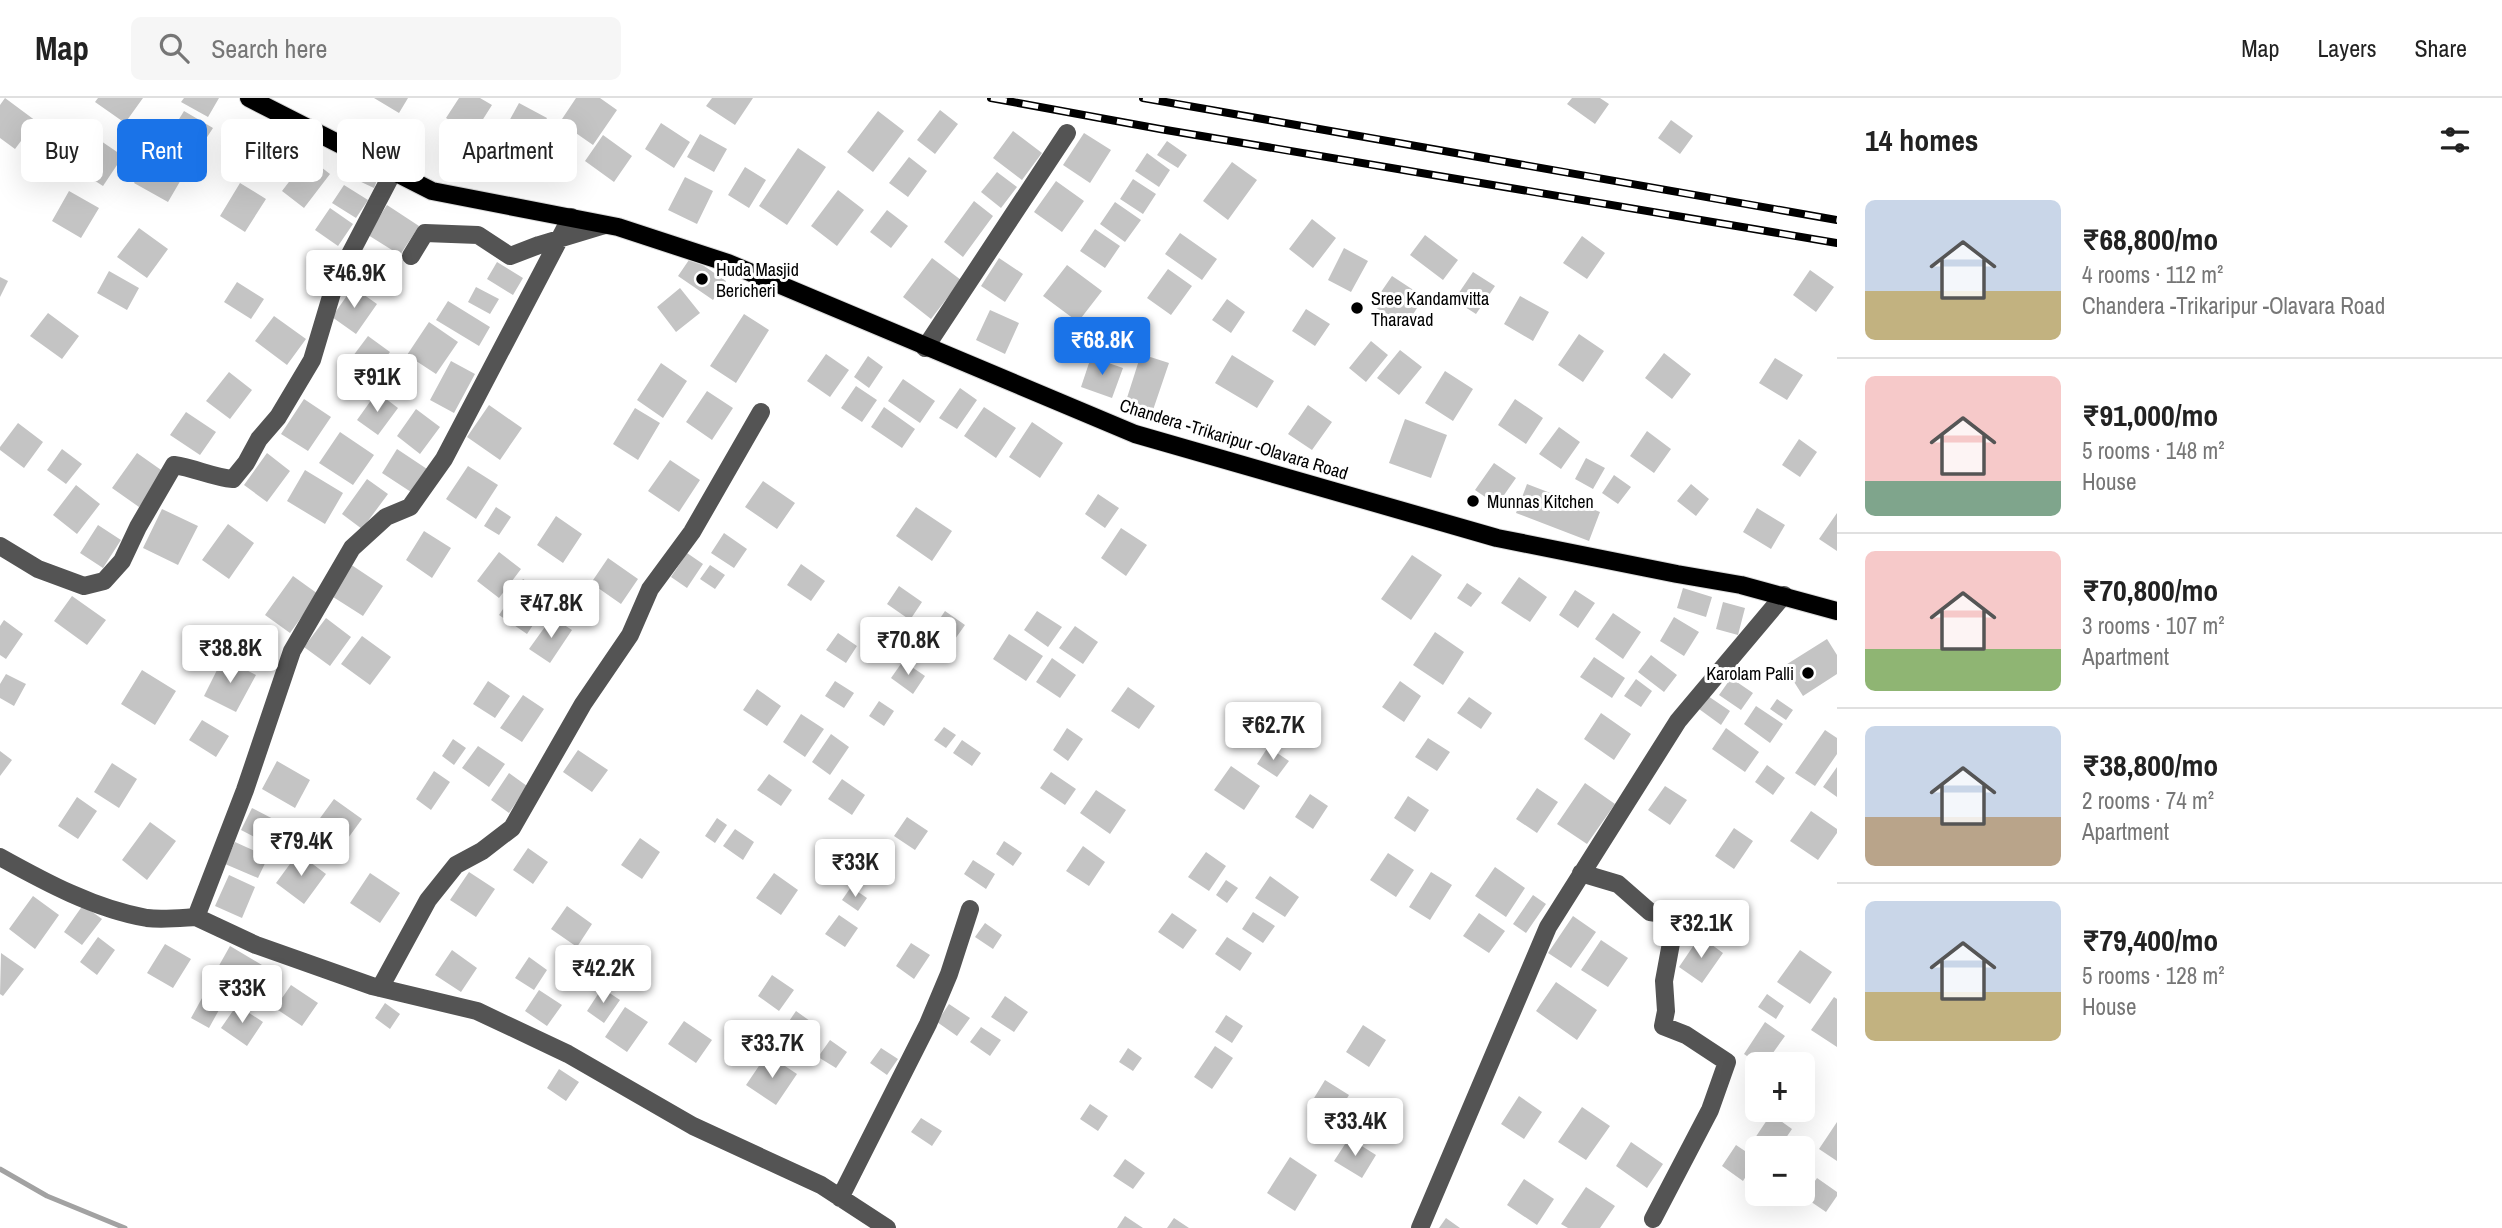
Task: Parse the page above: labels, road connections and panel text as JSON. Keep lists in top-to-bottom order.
{
  "streets": {
    "main road": ["Chandera -Trikaripur -Olavara Road"]
  },
  "places": [
    "Huda Masjid Bericheri",
    "Sree Kandamvitta Tharavad",
    "Munnas Kitchen",
    "Karolam Palli"
  ],
  "page": {
    "header": "Map",
    "search": "Search here",
    "nav": ["Map", "Layers", "Share"],
    "heading": "14 homes",
    "chip": [
      "Buy",
      "Rent",
      "Filters",
      "New",
      "Apartment"
    ],
    "list": [
      {
        "name": "₹68,800/mo",
        "note": "4 rooms · 112 m² · Chandera -Trikaripur -Olavara Road"
      },
      {
        "name": "₹91,000/mo",
        "note": "5 rooms · 148 m² · House"
      },
      {
        "name": "₹70,800/mo",
        "note": "3 rooms · 107 m² · Apartment"
      },
      {
        "name": "₹38,800/mo",
        "note": "2 rooms · 74 m² · Apartment"
      },
      {
        "name": "₹79,400/mo",
        "note": "5 rooms · 128 m² · House"
      }
    ],
    "price": [
      "₹46.9K",
      "₹68.8K",
      "₹91K",
      "₹47.8K",
      "₹70.8K",
      "₹38.8K",
      "₹62.7K",
      "₹79.4K",
      "₹33K",
      "₹32.1K",
      "₹42.2K",
      "₹33K",
      "₹33.7K",
      "₹33.4K"
    ],
    "map_buttons": ["+", "−"]
  }
}
